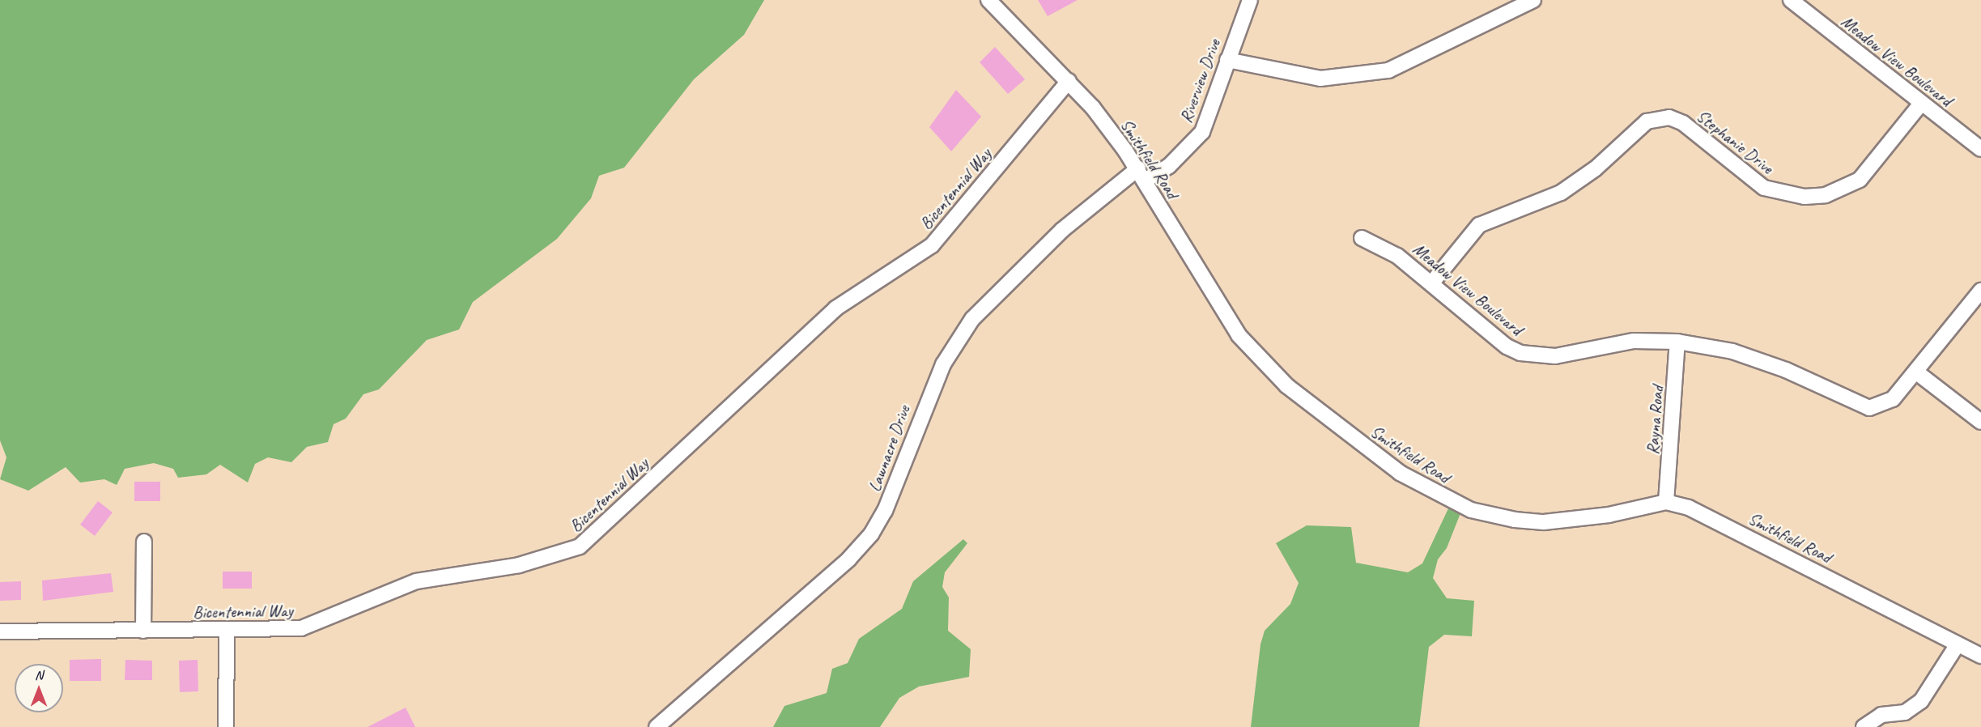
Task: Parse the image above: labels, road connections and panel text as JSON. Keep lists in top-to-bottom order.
{
  "streets": {
    "street": [
      "Meadow View Boulevard",
      "Riverview Drive",
      "Stephanie Drive",
      "Smithfield Road",
      "Bicentennial Way",
      "Rayna Road",
      "Lawnacre Drive"
    ]
  },
  "crossings": [
    ["Meadow View Boulevard", "Stephanie Drive"],
    ["Meadow View Boulevard", "Rayna Road"],
    ["Riverview Drive", "Smithfield Road"],
    ["Riverview Drive", "Lawnacre Drive"],
    ["Smithfield Road", "Bicentennial Way"],
    ["Smithfield Road", "Rayna Road"],
    ["Smithfield Road", "Lawnacre Drive"]
  ],
  "north": "top"
}
